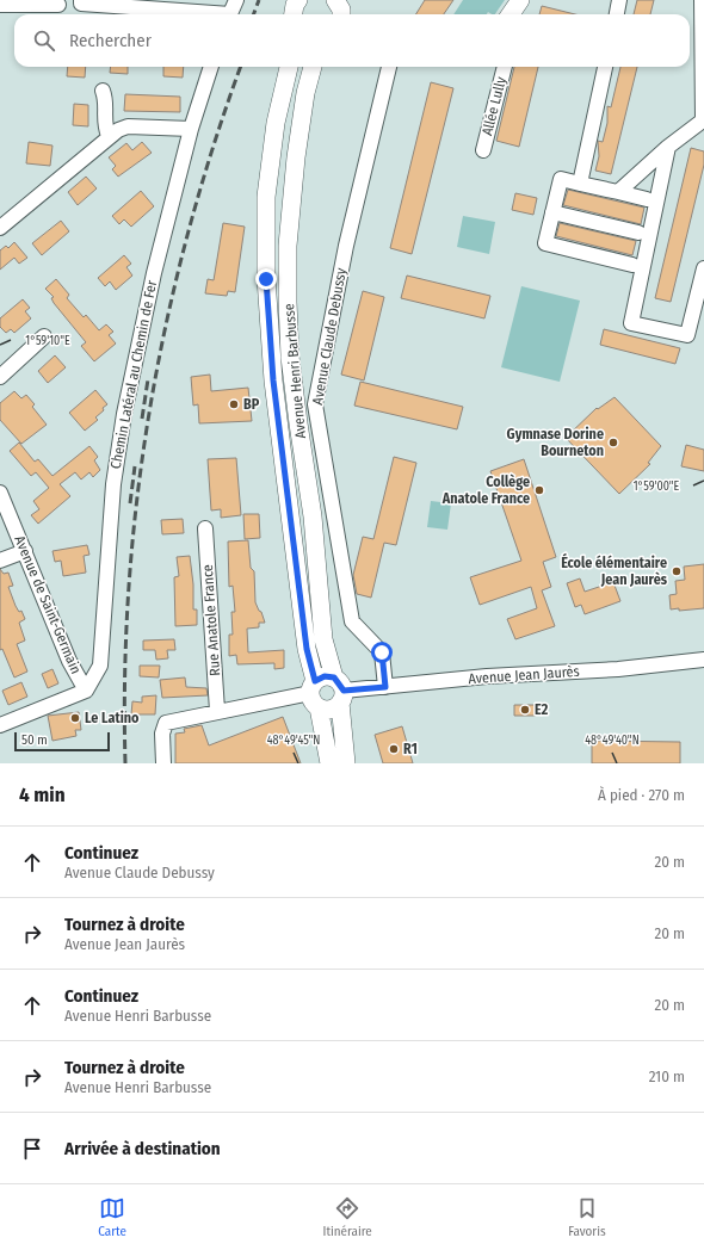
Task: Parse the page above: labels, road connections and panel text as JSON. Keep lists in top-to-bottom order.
{
  "streets": {
    "main road": ["Avenue Henri Barbusse"],
    "street": [
      "Allée Lully",
      "Avenue Claude Debussy",
      "Chemin Latéral au Chemin de Fer",
      "Avenue de Saint-Germain",
      "Rue Anatole France",
      "Avenue Jean Jaurès"
    ]
  },
  "crossings": [
    ["Avenue Claude Debussy", "Avenue Jean Jaurès"],
    ["Avenue Henri Barbusse", "Avenue Jean Jaurès"],
    ["Chemin Latéral au Chemin de Fer", "Avenue de Saint-Germain"]
  ],
  "places": [
    "BP",
    "Gymnase Dorine Bourneton",
    "Collège Anatole France",
    "École élémentaire Jean Jaurès",
    "E2",
    "Le Latino",
    "R1"
  ],
  "scale_bar": "50 m",
  "page": {
    "search": "Rechercher",
    "scale": "50 m",
    "heading": ["4 min", "À pied · 270 m"],
    "list": [
      ["Continuez", "Avenue Claude Debussy", "20 m"],
      ["Tournez à droite", "Avenue Jean Jaurès", "20 m"],
      ["Continuez", "Avenue Henri Barbusse", "20 m"],
      ["Tournez à droite", "Avenue Henri Barbusse", "210 m"],
      "Arrivée à destination"
    ],
    "nav": ["Carte", "Itinéraire", "Favoris"]
  },
  "coordinates": [
    "1°59'10\"E",
    "1°59'00\"E",
    "48°49'45\"N",
    "48°49'40\"N"
  ]
}
